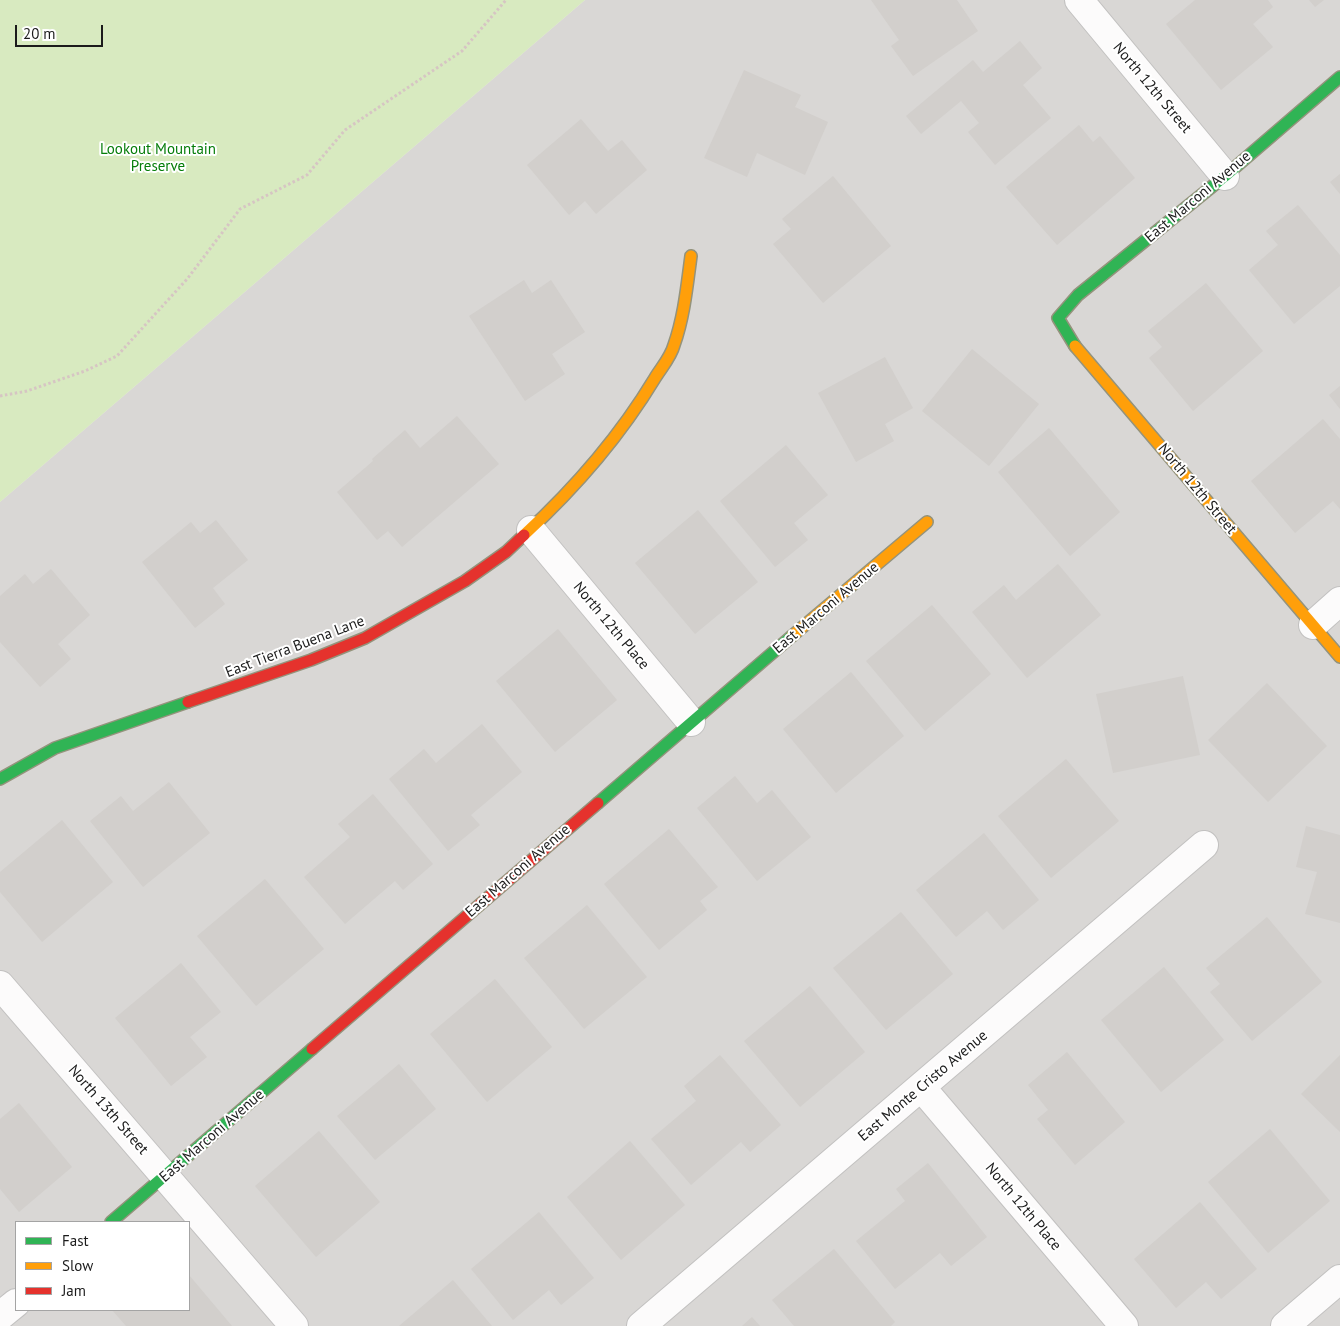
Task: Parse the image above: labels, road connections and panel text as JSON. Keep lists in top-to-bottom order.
{
  "streets": {
    "street": [
      "North 12th Street",
      "East Marconi Avenue",
      "North 12th Place",
      "East Tierra Buena Lane",
      "East Monte Cristo Avenue",
      "North 13th Street"
    ]
  },
  "crossings": [
    ["North 12th Street", "East Marconi Avenue"],
    ["East Marconi Avenue", "North 12th Place"],
    ["East Marconi Avenue", "North 13th Street"],
    ["North 12th Place", "East Tierra Buena Lane"],
    ["North 12th Place", "East Monte Cristo Avenue"]
  ],
  "parks": ["Lookout Mountain Preserve"],
  "legend": ["Fast", "Slow", "Jam"],
  "scale_bar": "20 m"
}
